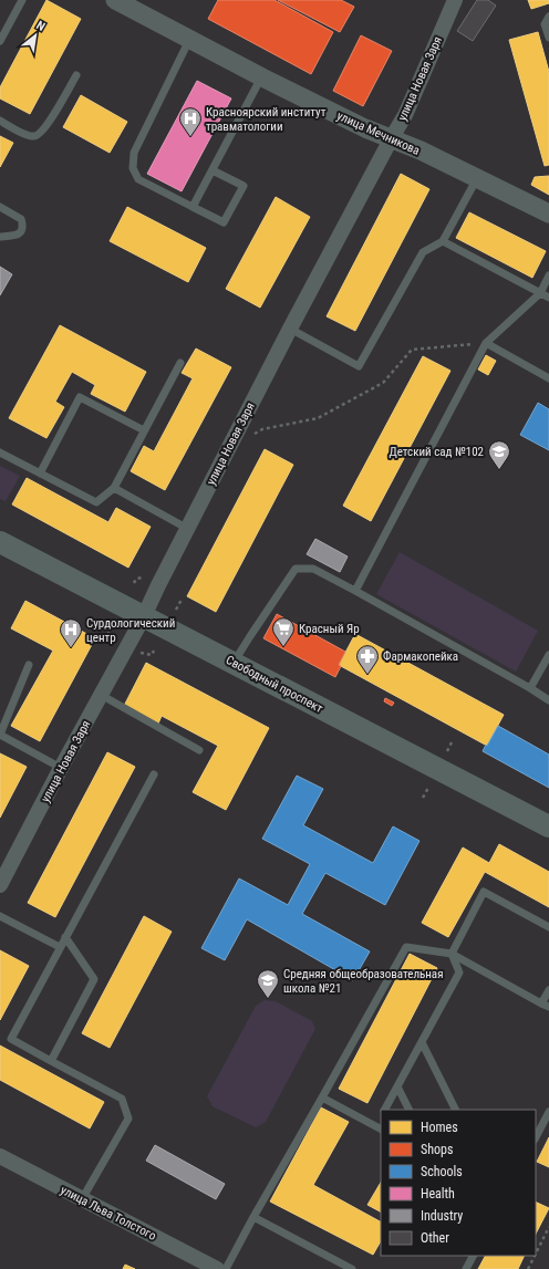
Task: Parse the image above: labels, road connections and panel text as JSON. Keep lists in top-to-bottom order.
{
  "streets": {
    "main road": ["Свободный проспект"],
    "street": ["улица Новая Заря", "улица Мечникова", "улица Льва Толстого"]
  },
  "crossings": [
    ["улица Новая Заря", "улица Мечникова"],
    ["улица Новая Заря", "Свободный проспект"]
  ],
  "places": {
    "hospital": ["Красноярский институт травматологии", "Сурдологический центр"],
    "school or university": ["Детский сад №102", "Средняя общеобразовательная школа №21"],
    "supermarket": ["Красный Яр"],
    "pharmacy": ["Фармакопейка"]
  },
  "legend": [
    "Homes",
    "Shops",
    "Schools",
    "Health",
    "Industry",
    "Other"
  ],
  "north": "top right"
}
